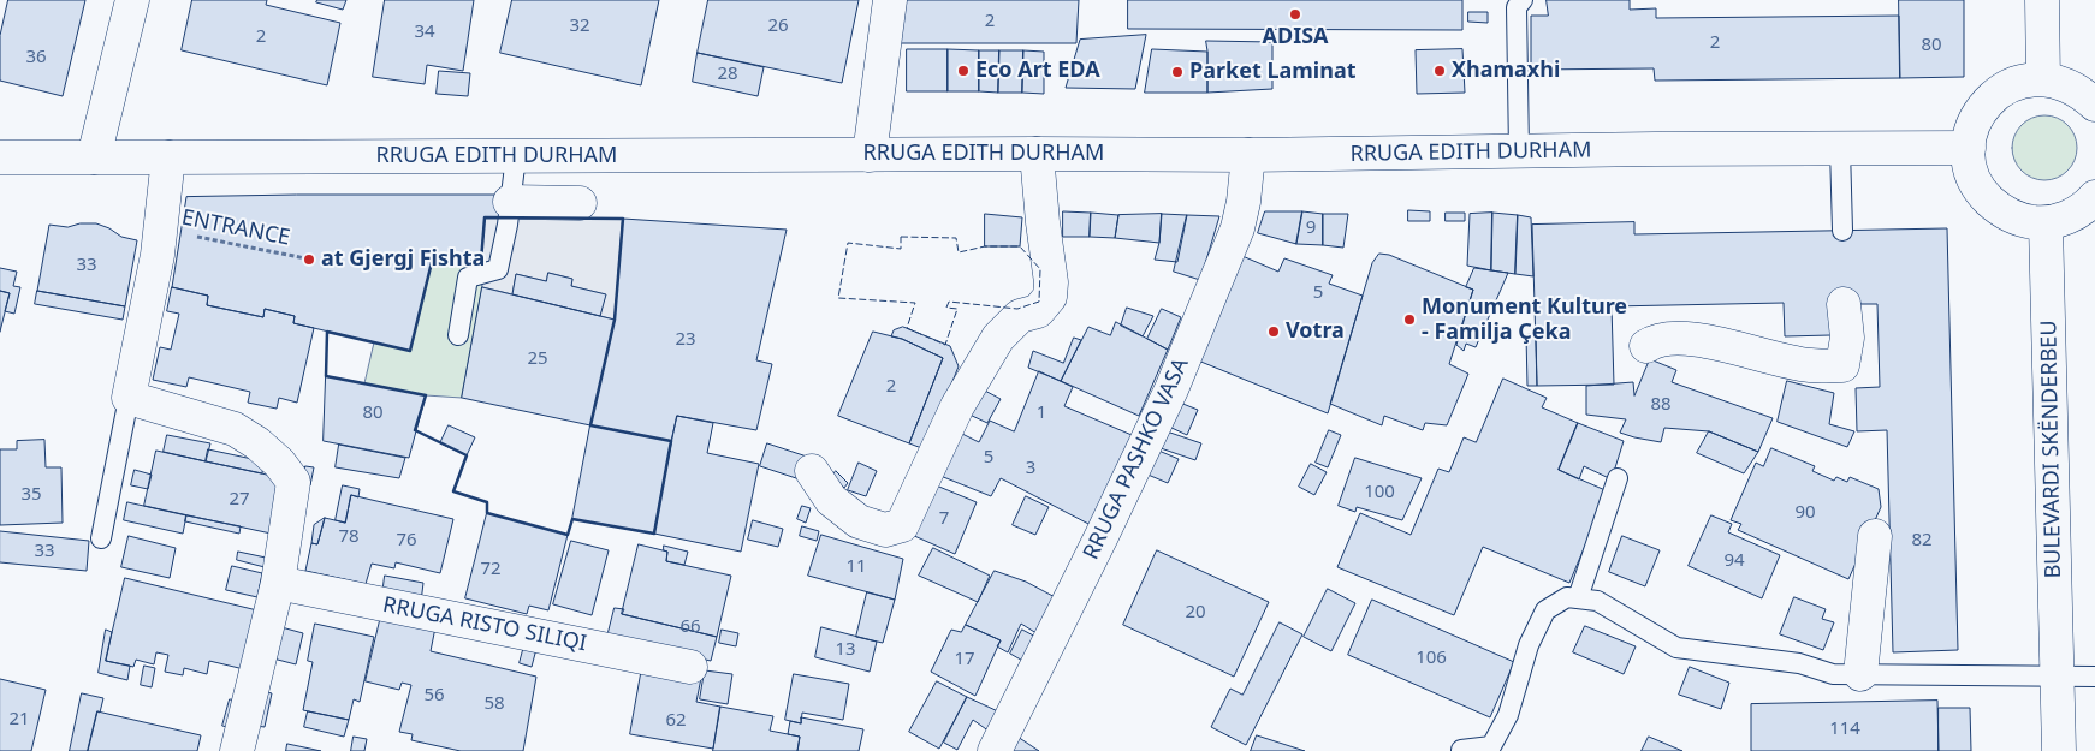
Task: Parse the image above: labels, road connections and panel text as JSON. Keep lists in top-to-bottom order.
{
  "streets": {
    "street": [
      "RRUGA EDITH DURHAM",
      "BULEVARDI SKËNDERBEU",
      "RRUGA PASHKO VASA",
      "RRUGA RISTO SILIQI"
    ],
    "path": ["ENTRANCE"]
  },
  "crossings": [
    ["RRUGA EDITH DURHAM", "RRUGA PASHKO VASA"]
  ],
  "places": [
    "ADISA",
    "Eco Art EDA",
    "Xhamaxhi",
    "Parket Laminat",
    "at Gjergj Fishta",
    "Monument Kulture - Familja Çeka",
    "Votra"
  ],
  "house_numbers": [
    "2",
    "32",
    "26",
    "34",
    "2",
    "2",
    "80",
    "36",
    "28",
    "9",
    "33",
    "5",
    "23",
    "25",
    "2",
    "88",
    "80",
    "1",
    "5",
    "3",
    "100",
    "35",
    "27",
    "90",
    "7",
    "78",
    "76",
    "82",
    "33",
    "94",
    "11",
    "72",
    "20",
    "66",
    "13",
    "106",
    "17",
    "56",
    "58",
    "21",
    "62",
    "114"
  ]
}
